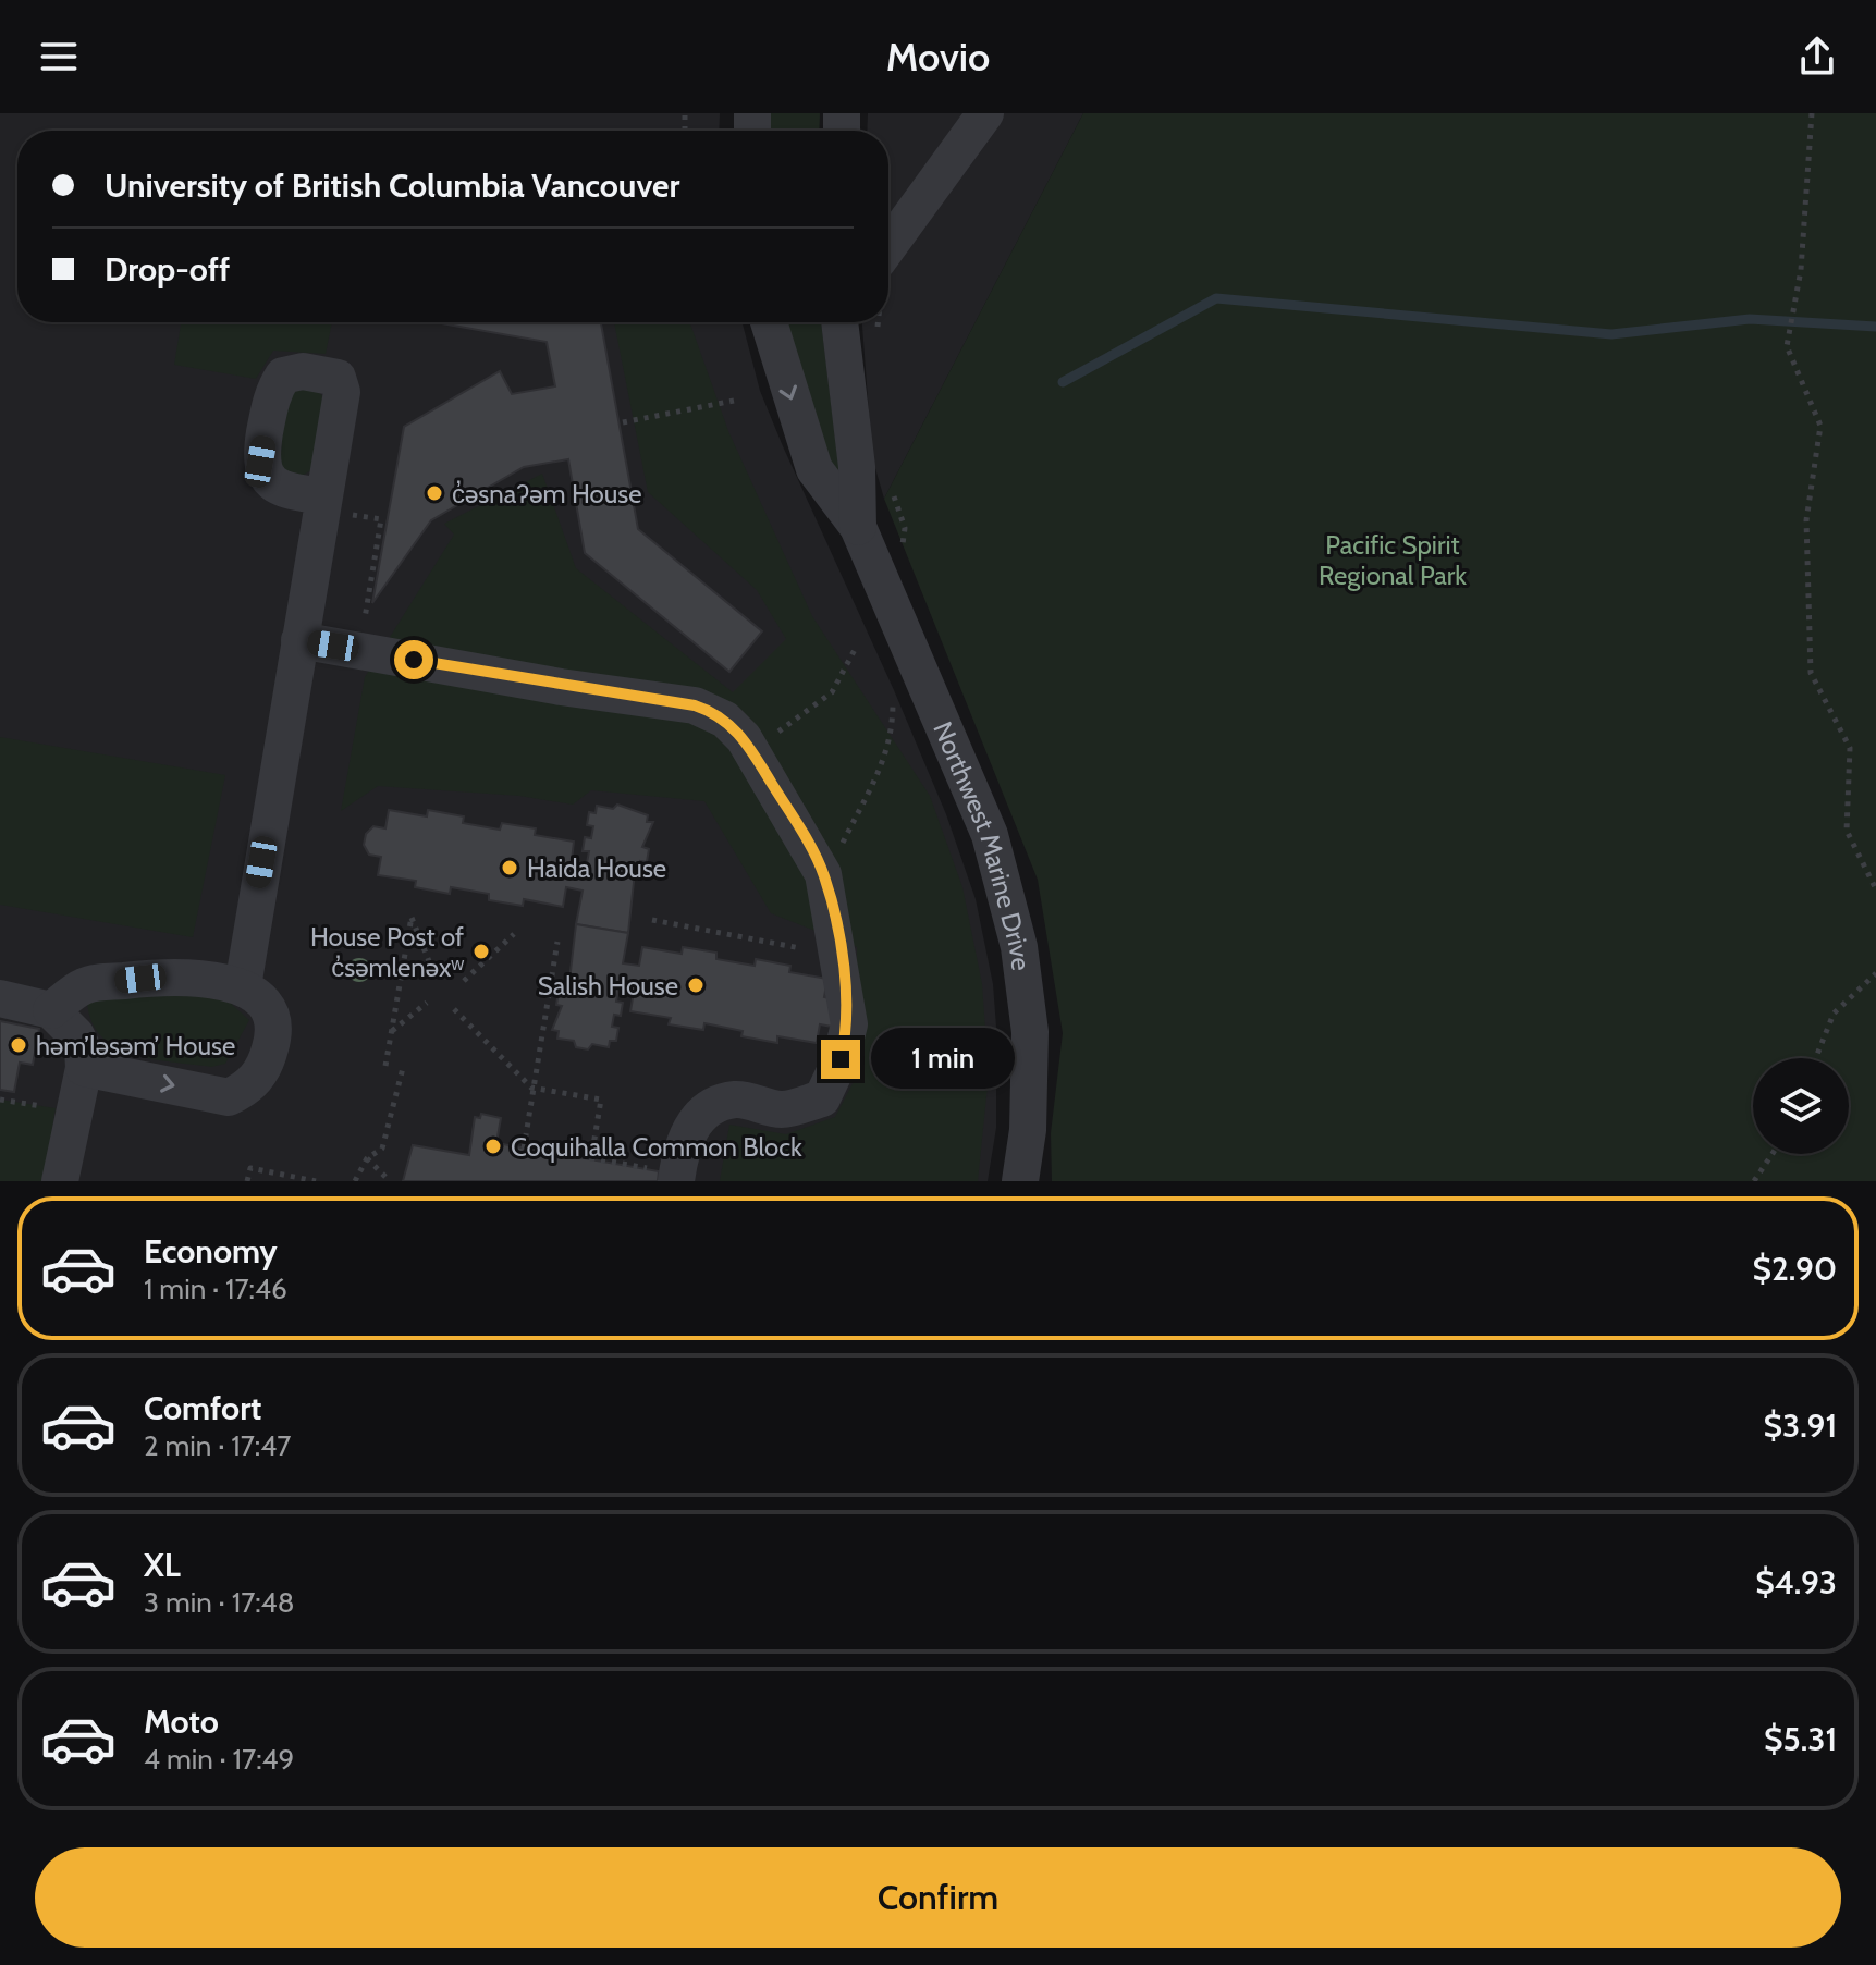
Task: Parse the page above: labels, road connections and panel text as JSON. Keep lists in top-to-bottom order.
{
  "streets": {
    "street": ["Northwest Marine Drive"]
  },
  "parks": ["Pacific Spirit Regional Park"],
  "places": [
    "c̓əsnaʔəm House",
    "Haida House",
    "House Post of c̓səmlenəxʷ",
    "Salish House",
    "həm’ləsəm’ House",
    "Coquihalla Common Block"
  ],
  "page": {
    "header": "Movio",
    "banner": ["University of British Columbia Vancouver", "Drop-off"],
    "bubble": "1 min",
    "list": [
      {
        "name": "Economy",
        "note": "1 min · 17:46",
        "value": "$2.90"
      },
      {
        "name": "Comfort",
        "note": "2 min · 17:47",
        "value": "$3.91"
      },
      {
        "name": "XL",
        "note": "3 min · 17:48",
        "value": "$4.93"
      },
      {
        "name": "Moto",
        "note": "4 min · 17:49",
        "value": "$5.31"
      }
    ],
    "buttons": "Confirm"
  }
}
